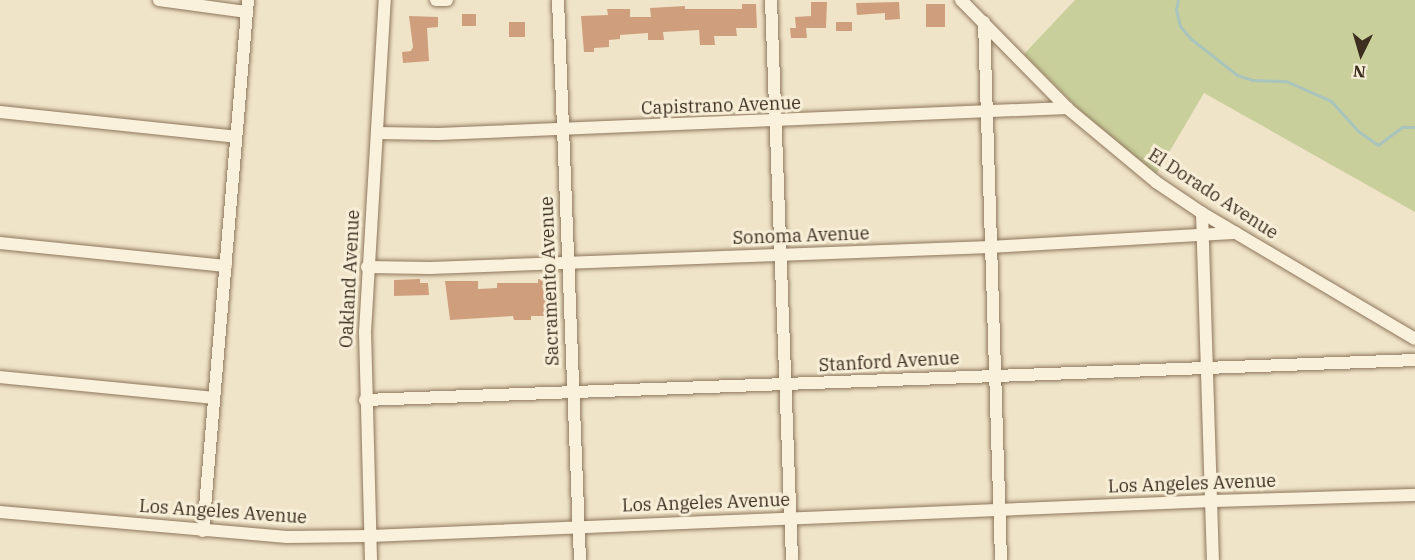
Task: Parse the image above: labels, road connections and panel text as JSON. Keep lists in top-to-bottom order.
{
  "streets": {
    "street": [
      "Capistrano Avenue",
      "El Dorado Avenue",
      "Sonoma Avenue",
      "Oakland Avenue",
      "Sacramento Avenue",
      "Stanford Avenue",
      "Los Angeles Avenue"
    ]
  },
  "crossings": [
    ["Capistrano Avenue", "El Dorado Avenue"],
    ["Capistrano Avenue", "Oakland Avenue"],
    ["Capistrano Avenue", "Sacramento Avenue"],
    ["El Dorado Avenue", "Sonoma Avenue"],
    ["Sonoma Avenue", "Oakland Avenue"],
    ["Sonoma Avenue", "Sacramento Avenue"],
    ["Oakland Avenue", "Stanford Avenue"],
    ["Oakland Avenue", "Los Angeles Avenue"],
    ["Sacramento Avenue", "Stanford Avenue"],
    ["Sacramento Avenue", "Los Angeles Avenue"]
  ],
  "north": "bottom"
}
